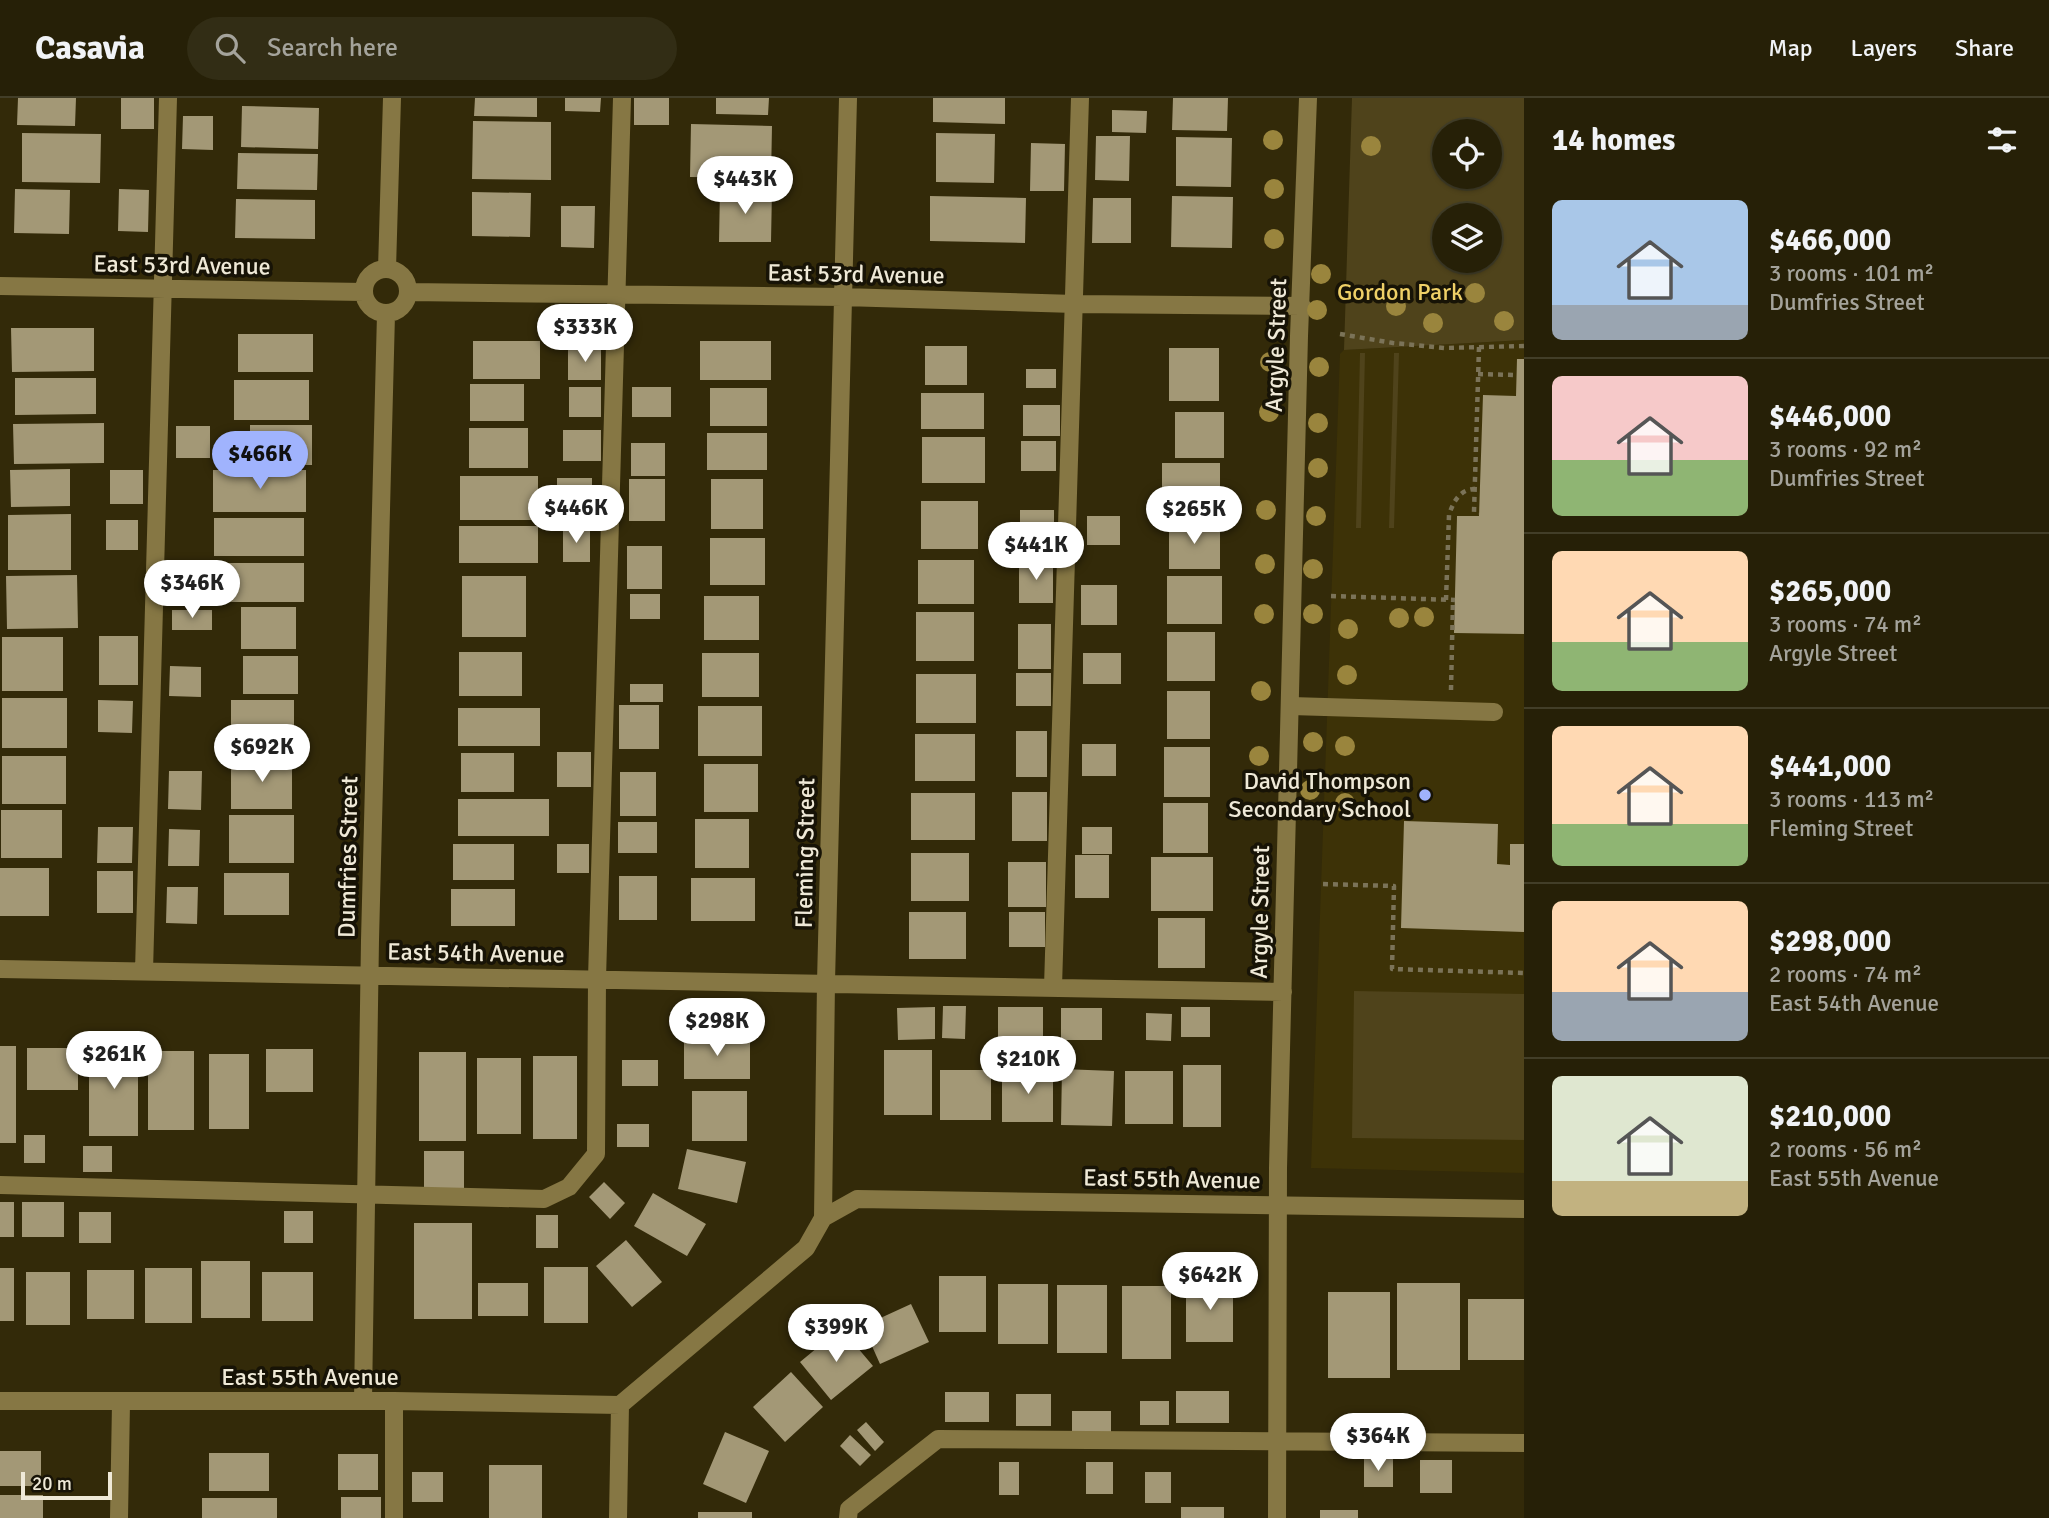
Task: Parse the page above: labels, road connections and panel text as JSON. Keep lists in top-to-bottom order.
{
  "streets": {
    "street": [
      "East 53rd Avenue",
      "Argyle Street",
      "Fleming Street",
      "Dumfries Street",
      "East 54th Avenue",
      "East 55th Avenue"
    ]
  },
  "crossings": [
    ["East 53rd Avenue", "Argyle Street"],
    ["East 53rd Avenue", "Fleming Street"],
    ["East 53rd Avenue", "Dumfries Street"],
    ["Argyle Street", "East 54th Avenue"],
    ["Argyle Street", "East 55th Avenue"],
    ["Fleming Street", "East 54th Avenue"],
    ["Fleming Street", "East 55th Avenue"],
    ["Dumfries Street", "East 54th Avenue"],
    ["Dumfries Street", "East 55th Avenue"]
  ],
  "parks": ["Gordon Park"],
  "places": ["David Thompson Secondary School"],
  "scale_bar": "20 m",
  "page": {
    "header": "Casavia",
    "search": "Search here",
    "nav": ["Map", "Layers", "Share"],
    "heading": "14 homes",
    "price": [
      "$443K",
      "$333K",
      "$466K",
      "$446K",
      "$265K",
      "$441K",
      "$346K",
      "$692K",
      "$298K",
      "$261K",
      "$210K",
      "$642K",
      "$399K",
      "$364K"
    ],
    "list": [
      {
        "name": "$466,000",
        "note": "3 rooms · 101 m² · Dumfries Street"
      },
      {
        "name": "$446,000",
        "note": "3 rooms · 92 m² · Dumfries Street"
      },
      {
        "name": "$265,000",
        "note": "3 rooms · 74 m² · Argyle Street"
      },
      {
        "name": "$441,000",
        "note": "3 rooms · 113 m² · Fleming Street"
      },
      {
        "name": "$298,000",
        "note": "2 rooms · 74 m² · East 54th Avenue"
      },
      {
        "name": "$210,000",
        "note": "2 rooms · 56 m² · East 55th Avenue"
      }
    ],
    "scale": "20 m"
  }
}
